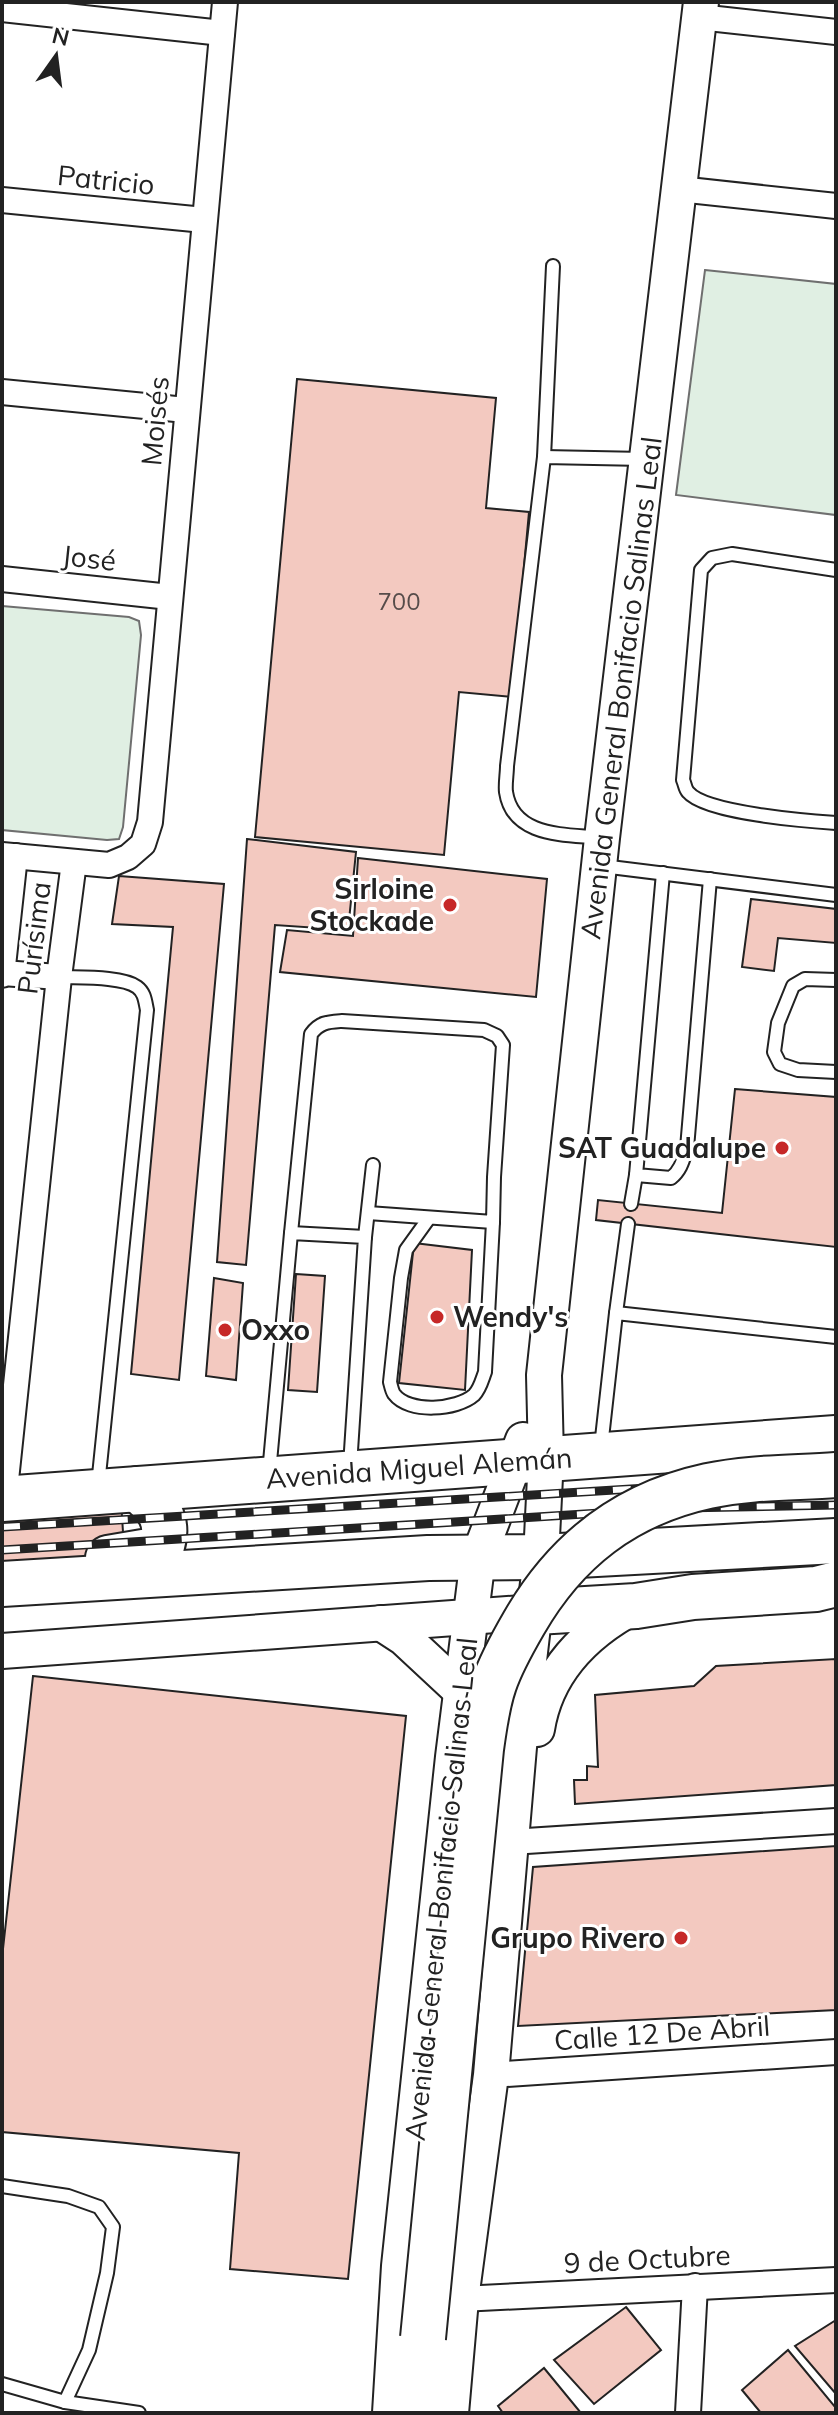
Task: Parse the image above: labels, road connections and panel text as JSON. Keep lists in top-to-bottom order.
{
  "streets": {
    "highway": ["Avenida Miguel Alemán"],
    "street": [
      "Patricio",
      "Moisés",
      "José",
      "Avenida General Bonifacio Salinas Leal",
      "Purísima",
      "Calle 12 De Abril",
      "9 de Octubre"
    ]
  },
  "crossings": [
    ["Patricio", "Moisés"],
    ["Moisés", "José"],
    ["Moisés", "Purísima"],
    ["Avenida General Bonifacio Salinas Leal", "Avenida Miguel Alemán"],
    ["Avenida General Bonifacio Salinas Leal", "Calle 12 De Abril"],
    ["Avenida General Bonifacio Salinas Leal", "9 de Octubre"],
    ["Purísima", "Avenida Miguel Alemán"]
  ],
  "places": [
    "Sirloine Stockade",
    "SAT Guadalupe",
    "Wendy's",
    "Oxxo",
    "Grupo Rivero"
  ],
  "house_numbers": ["700"],
  "north": "top"
}
